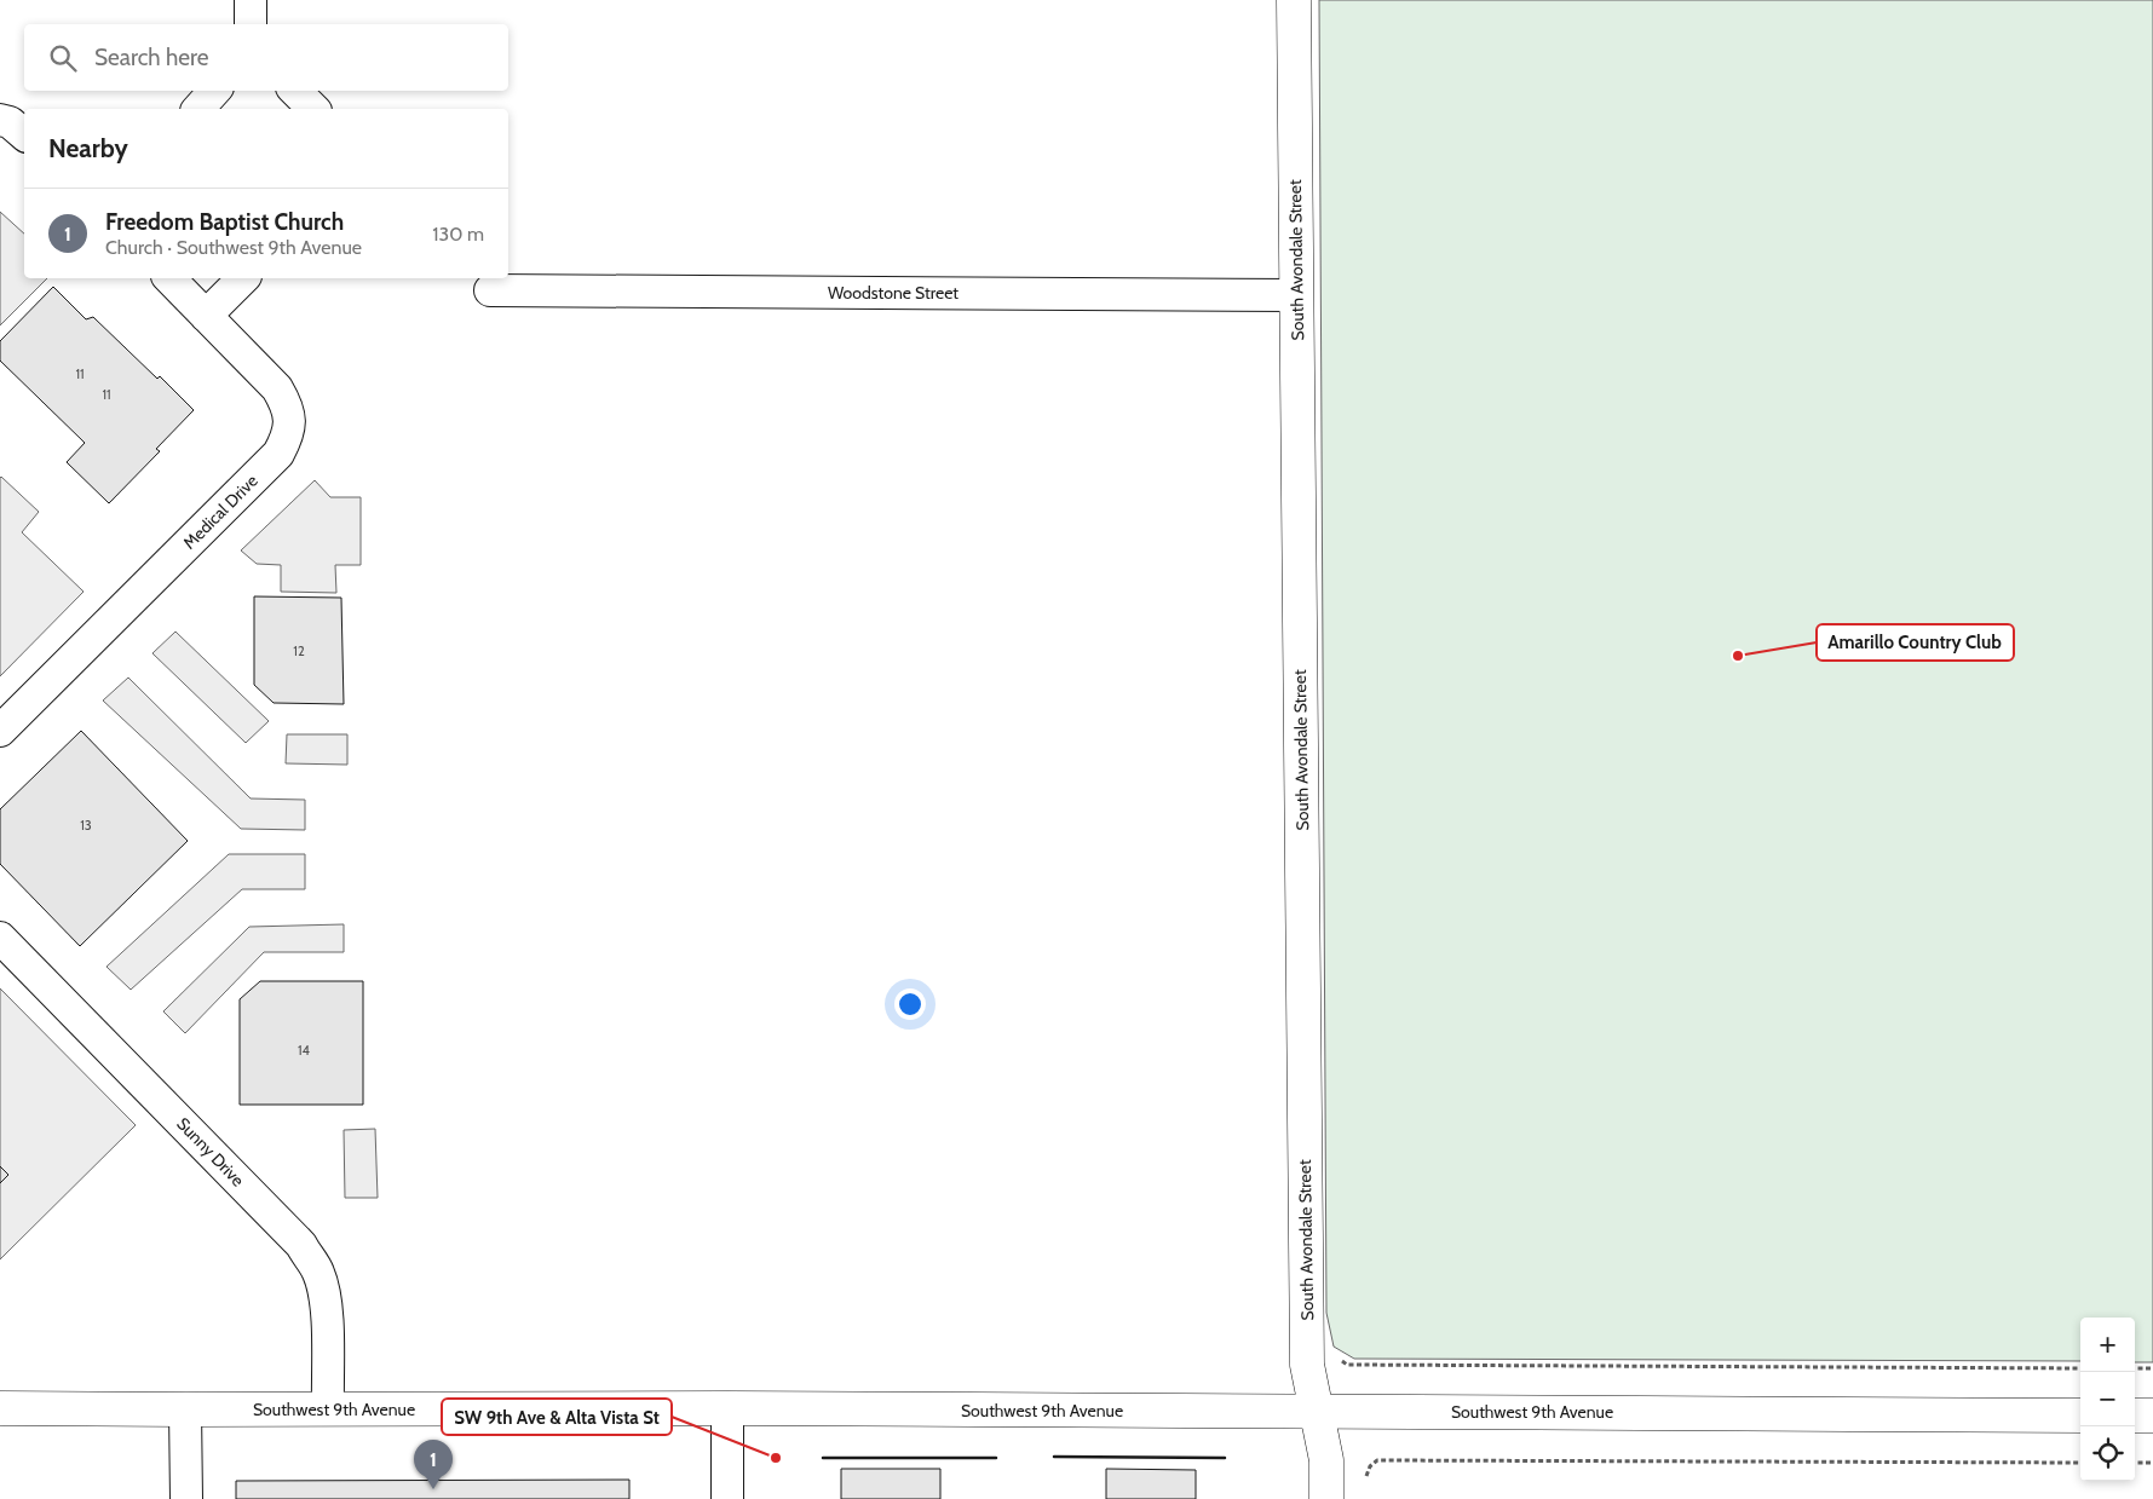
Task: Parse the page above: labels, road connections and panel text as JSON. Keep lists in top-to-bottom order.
{
  "streets": {
    "main road": ["South Avondale Street", "Southwest 9th Avenue"],
    "street": ["Woodstone Street", "Medical Drive", "Sunny Drive"]
  },
  "crossings": [
    ["South Avondale Street", "Woodstone Street"],
    ["South Avondale Street", "Southwest 9th Avenue"],
    ["Sunny Drive", "Southwest 9th Avenue"]
  ],
  "places": ["Amarillo Country Club", "SW 9th Ave & Alta Vista St"],
  "house_numbers": [
    "11",
    "11",
    "12",
    "13",
    "14"
  ],
  "page": {
    "search": "Search here",
    "heading": "Nearby",
    "list": [
      {
        "mark": "1",
        "name": "Freedom Baptist Church",
        "note": "Church · Southwest 9th Avenue",
        "value": "130 m"
      }
    ],
    "map_buttons": ["+", "−"],
    "pins": "1"
  }
}
